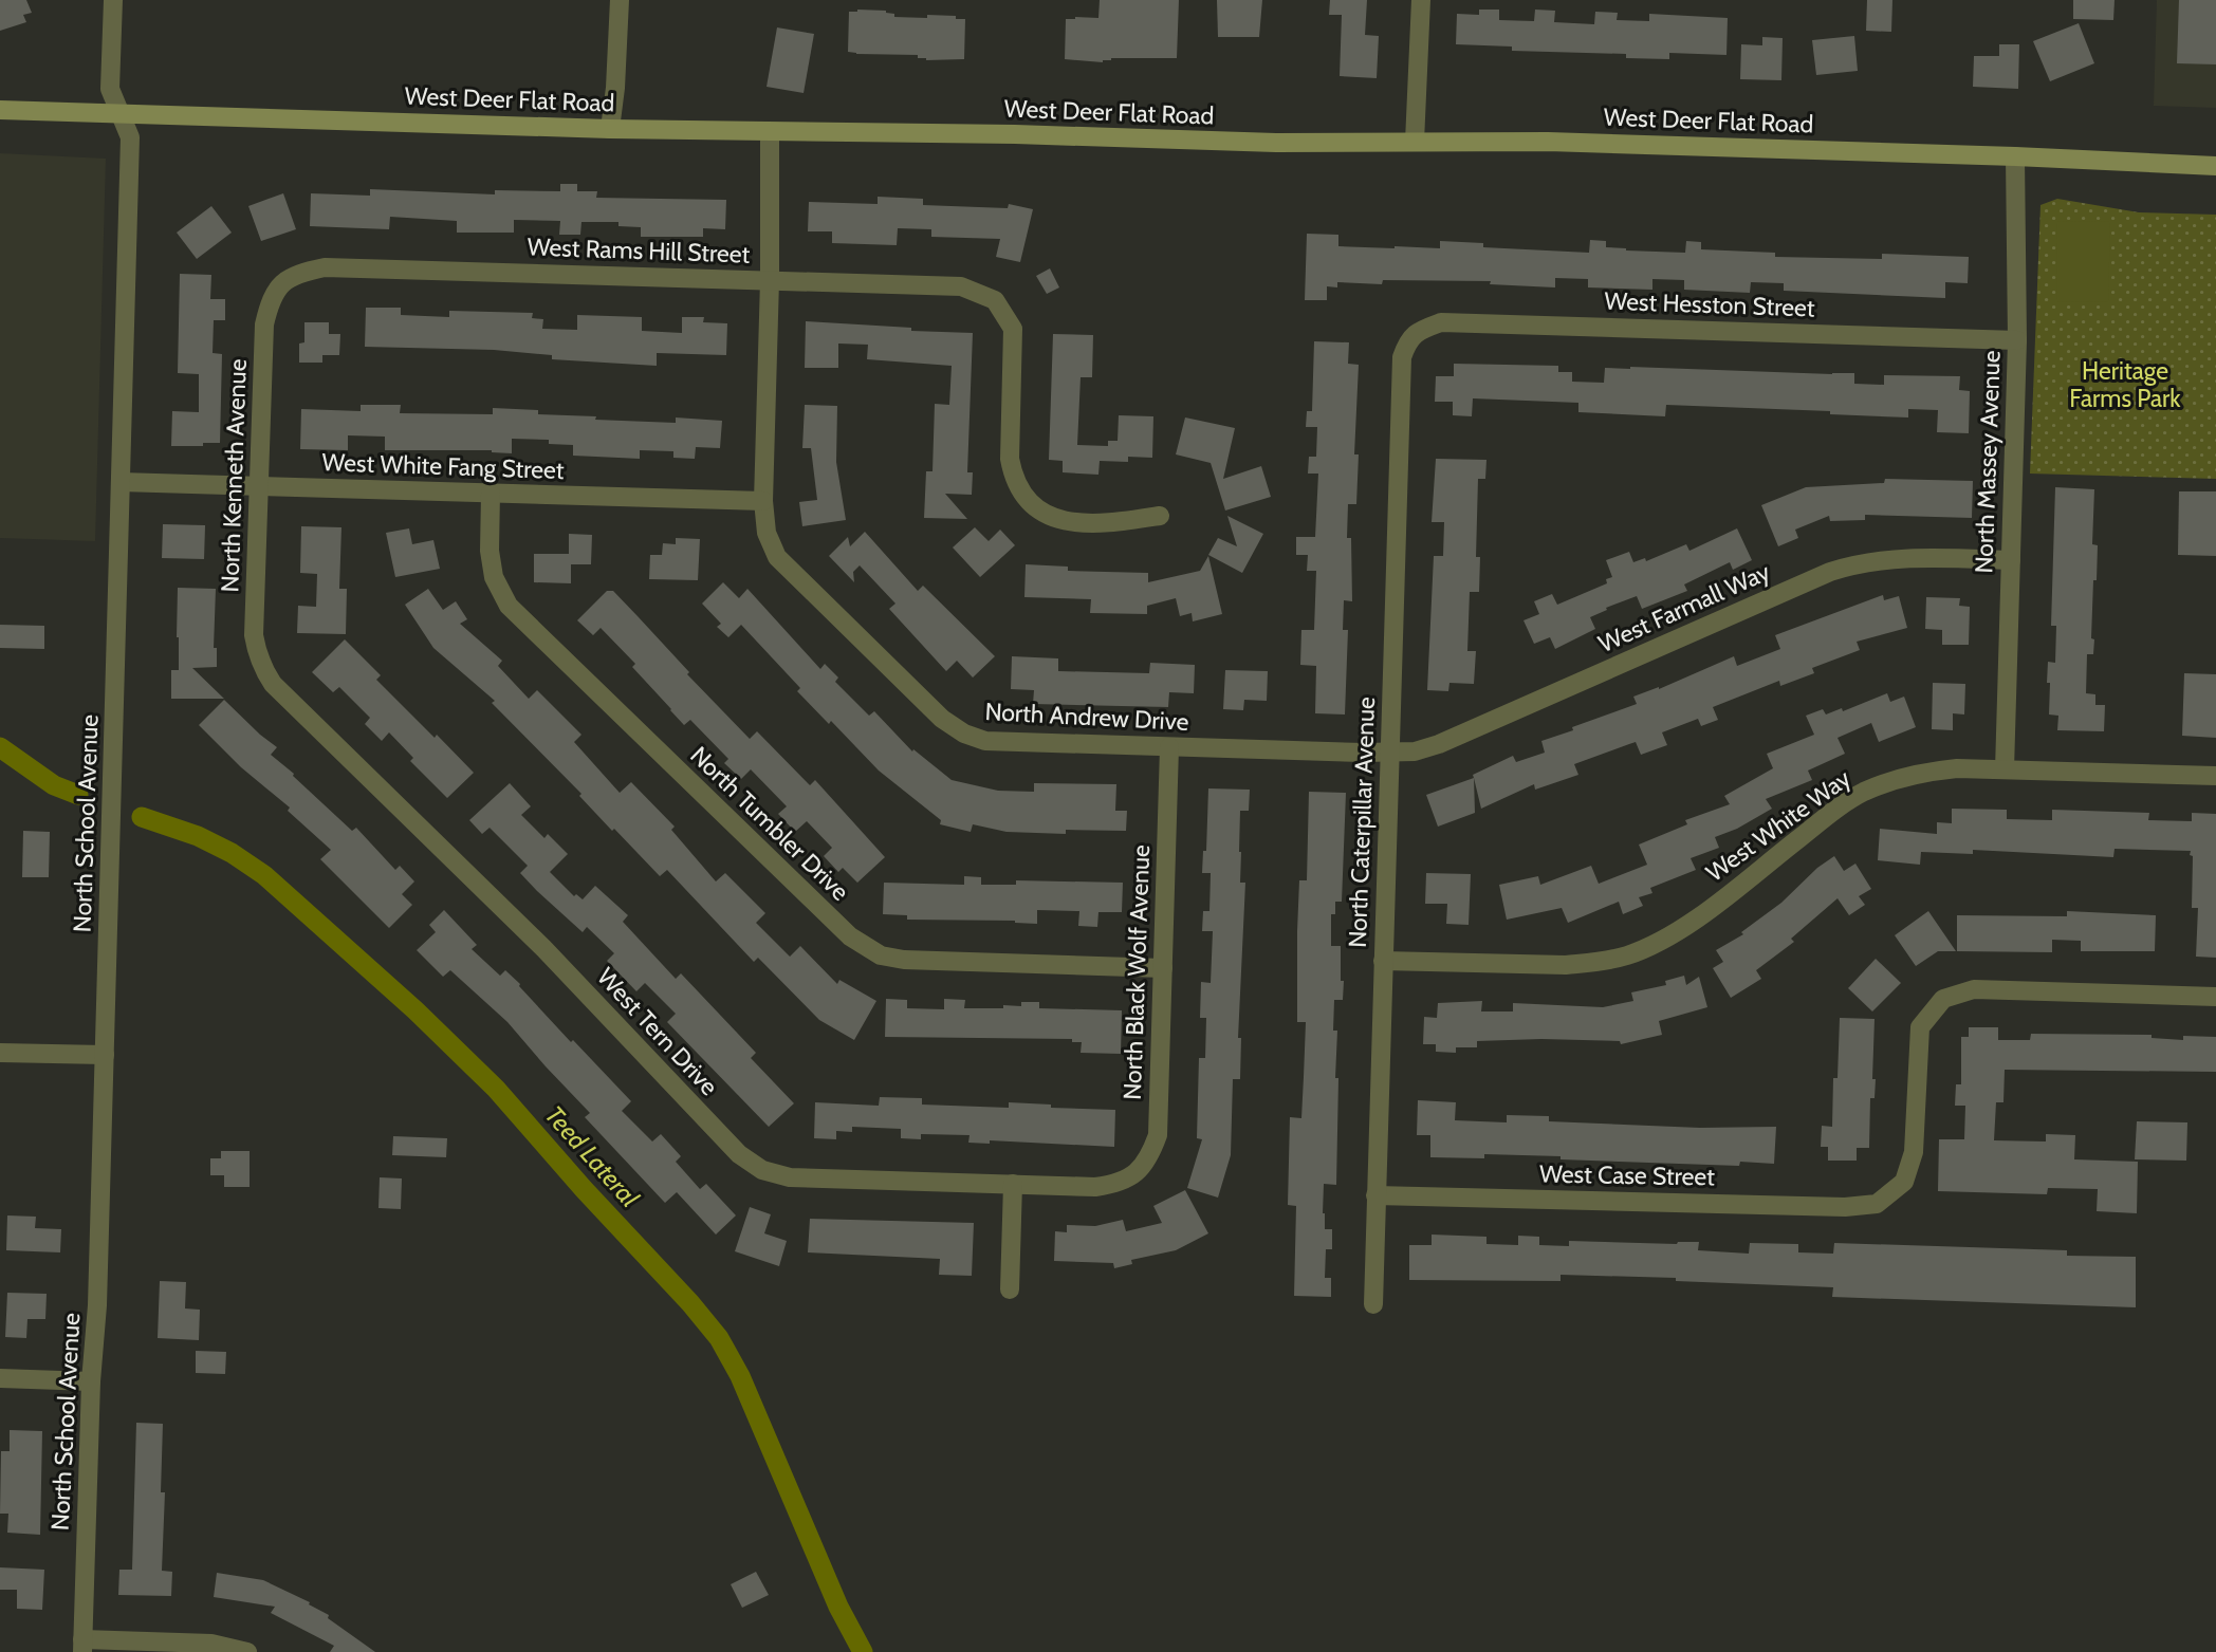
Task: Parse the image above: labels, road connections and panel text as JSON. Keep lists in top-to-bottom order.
{
  "streets": {
    "main road": ["West Deer Flat Road"],
    "street": [
      "West Rams Hill Street",
      "West Hesston Street",
      "North Massey Avenue",
      "West White Fang Street",
      "North Kenneth Avenue",
      "West Farmall Way",
      "North Andrew Drive",
      "North Caterpillar Avenue",
      "North School Avenue",
      "North Tumbler Drive",
      "West White Way",
      "North Black Wolf Avenue",
      "West Tern Drive",
      "West Case Street"
    ]
  },
  "crossings": [
    ["West Deer Flat Road", "North Massey Avenue"],
    ["West Deer Flat Road", "North Andrew Drive"],
    ["West Deer Flat Road", "North School Avenue"],
    ["West Rams Hill Street", "North Kenneth Avenue"],
    ["West Rams Hill Street", "North Andrew Drive"],
    ["West Hesston Street", "North Massey Avenue"],
    ["West Hesston Street", "North Caterpillar Avenue"],
    ["North Massey Avenue", "West Farmall Way"],
    ["North Massey Avenue", "West White Way"],
    ["West White Fang Street", "North Kenneth Avenue"],
    ["West White Fang Street", "North Andrew Drive"],
    ["West White Fang Street", "North School Avenue"],
    ["West White Fang Street", "North Tumbler Drive"],
    ["North Kenneth Avenue", "West Tern Drive"],
    ["West Farmall Way", "North Andrew Drive"],
    ["West Farmall Way", "North Caterpillar Avenue"],
    ["North Andrew Drive", "North Caterpillar Avenue"],
    ["North Andrew Drive", "North Black Wolf Avenue"],
    ["North Caterpillar Avenue", "West White Way"],
    ["North Caterpillar Avenue", "West Case Street"],
    ["North Tumbler Drive", "North Black Wolf Avenue"],
    ["North Black Wolf Avenue", "West Tern Drive"]
  ],
  "water": ["Teed Lateral"],
  "parks": ["Heritage Farms Park"]
}
